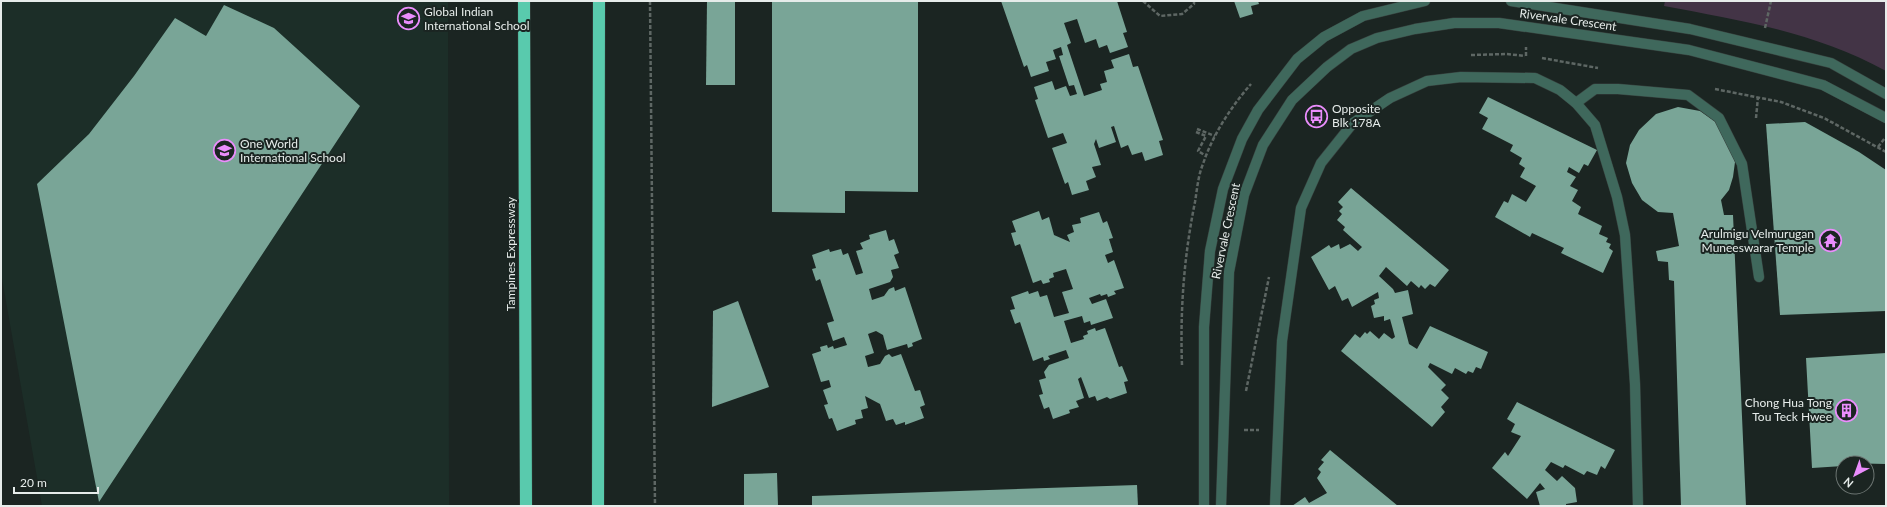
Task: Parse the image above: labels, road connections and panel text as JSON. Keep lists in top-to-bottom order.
{
  "streets": {
    "highway": ["Tampines Expressway"],
    "street": ["Rivervale Crescent"]
  },
  "places": {
    "school or university": ["Global Indian International School", "One World International School"],
    "bus stop": ["Opposite Blk 178A"],
    "temple": ["Arulmigu Velmurugan Muneeswarar Temple"],
    "building": ["Chong Hua Tong Tou Teck Hwee"]
  },
  "scale_bar": "20 m",
  "north": "bottom left"
}
